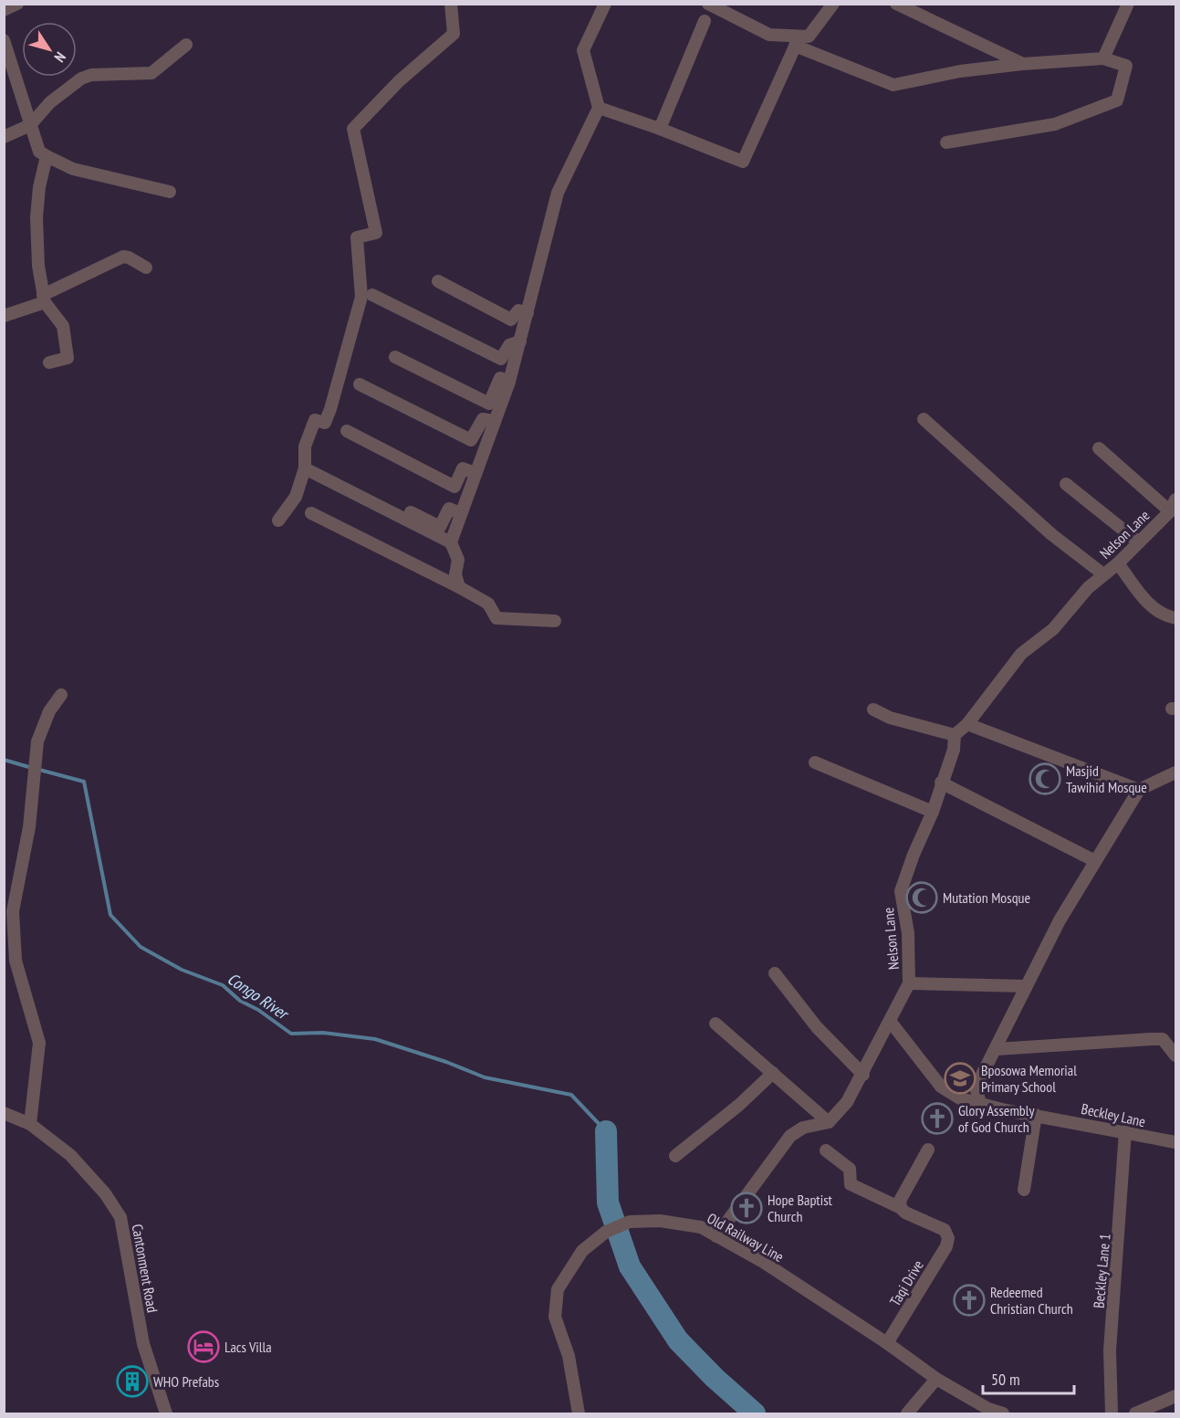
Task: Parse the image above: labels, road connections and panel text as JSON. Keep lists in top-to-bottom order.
{
  "streets": {
    "street": [
      "Nelson Lane",
      "Beckley Lane",
      "Old Railway Line",
      "Cantonment Road",
      "Beckley Lane 1",
      "Taqi Drive"
    ]
  },
  "crossings": [
    ["Beckley Lane", "Beckley Lane 1"],
    ["Old Railway Line", "Taqi Drive"]
  ],
  "water": ["Congo River"],
  "places": {
    "mosque": ["Masjid Tawihid Mosque", "Mutation Mosque"],
    "school or university": ["Bposowa Memorial Primary School"],
    "church": ["Glory Assembly of God Church", "Hope Baptist Church", "Redeemed Christian Church"],
    "hotel": ["Lacs Villa"],
    "building": ["WHO Prefabs"]
  },
  "scale_bar": "50 m",
  "north": "bottom right"
}
